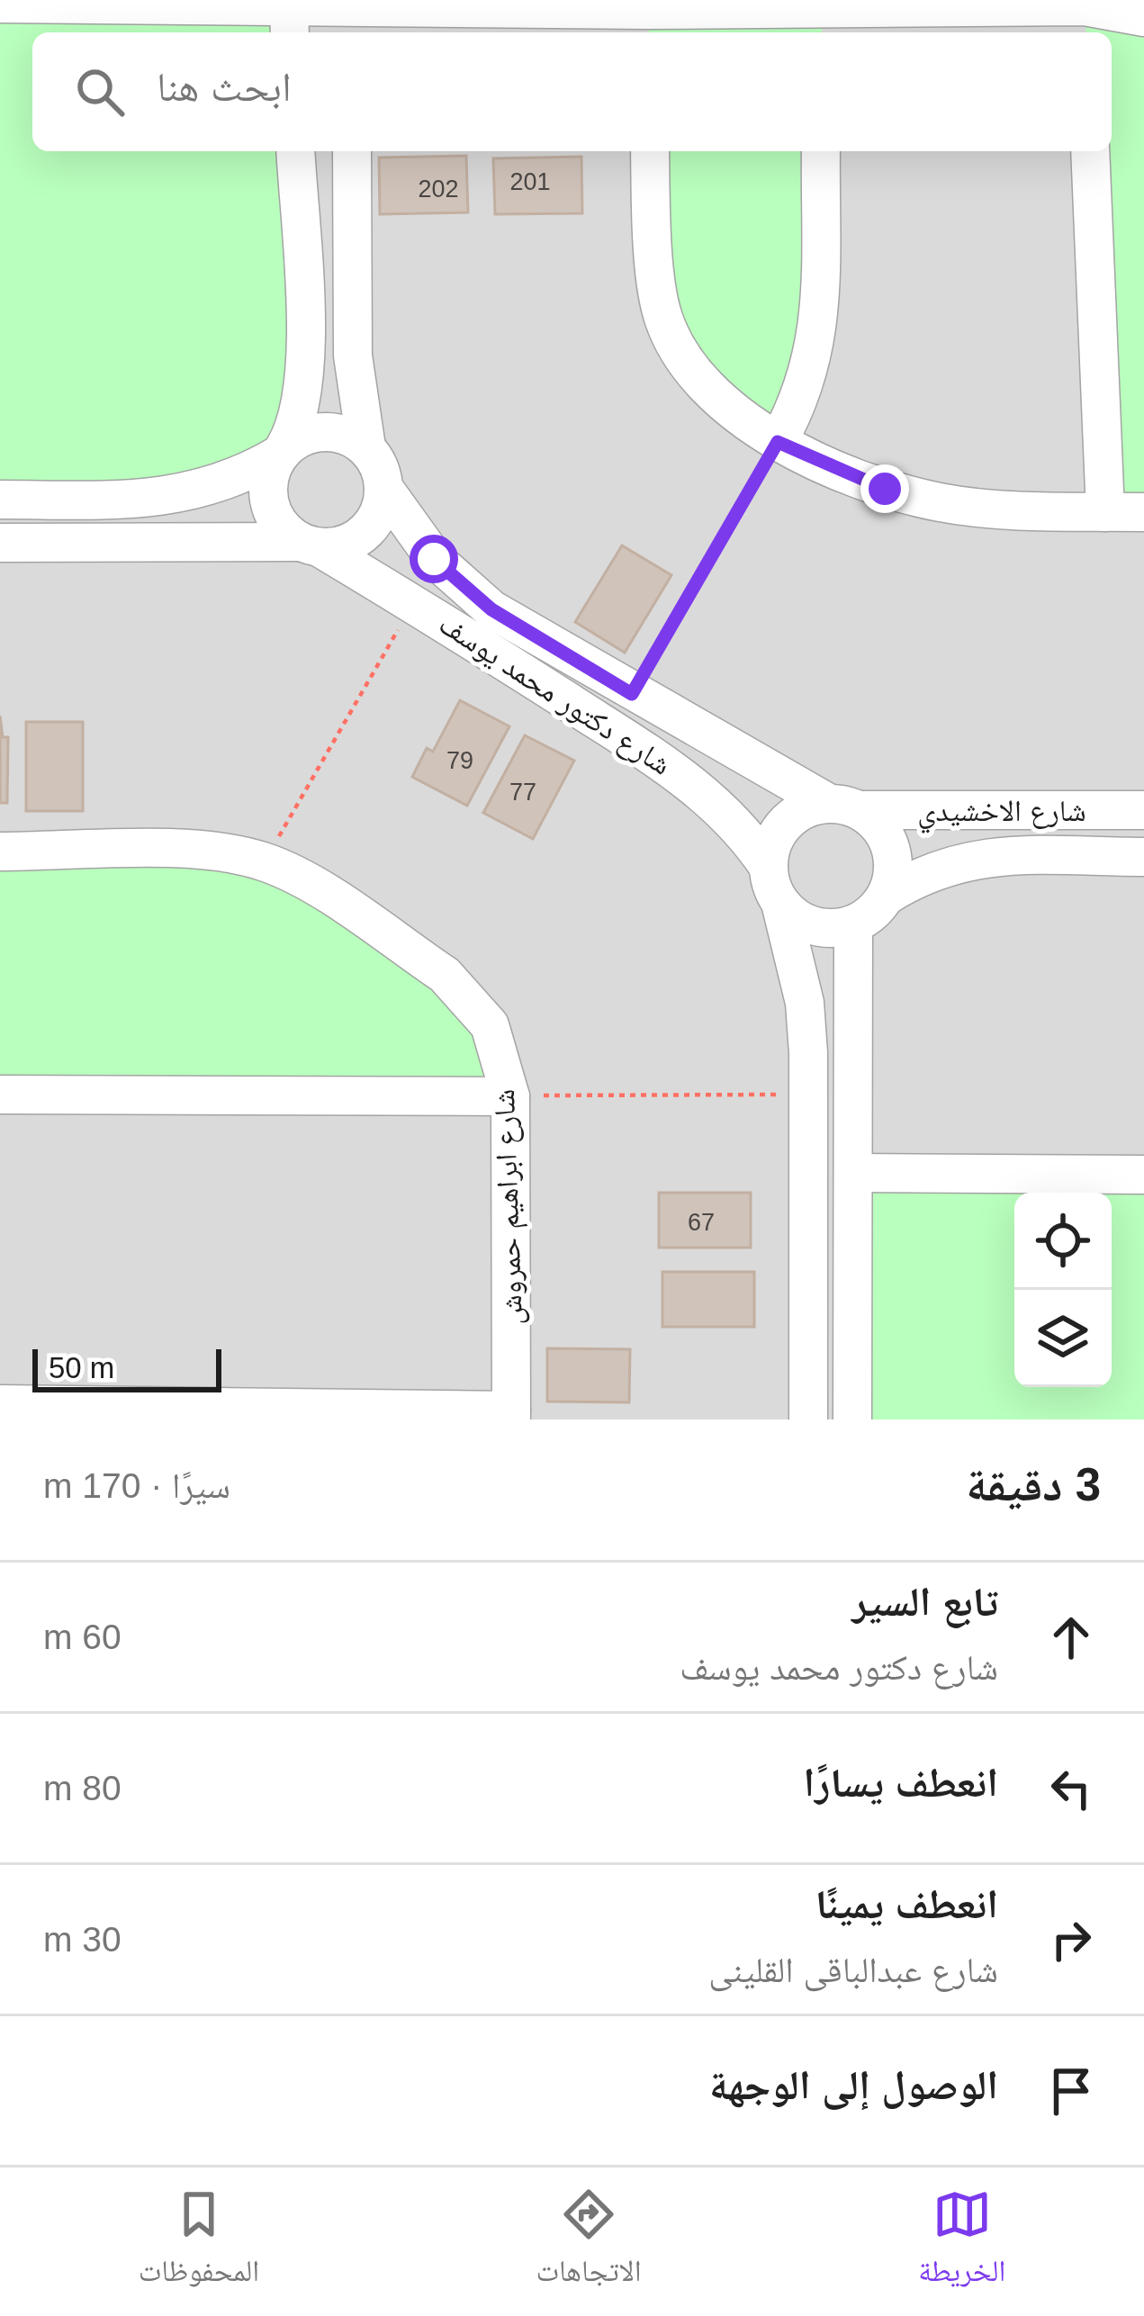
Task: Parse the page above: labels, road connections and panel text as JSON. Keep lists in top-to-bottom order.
{
  "streets": {
    "street": ["شارع دكتور محمد يوسف", "شارع الاخشيدي", "شارع ابراهيم حمروش"]
  },
  "crossings": [
    ["شارع دكتور محمد يوسف", "شارع الاخشيدي"]
  ],
  "house_numbers": [
    "201",
    "202",
    "79",
    "77",
    "67"
  ],
  "scale_bar": "50 m",
  "page": {
    "search": "ابحث هنا",
    "scale": "50 m",
    "heading": ["3 دقيقة", "سيرًا · 170 m"],
    "list": [
      ["تابع السير", "شارع دكتور محمد يوسف", "60 m"],
      ["انعطف يسارًا", "80 m"],
      ["انعطف يمينًا", "شارع عبدالباقى القلينى", "30 m"],
      "الوصول إلى الوجهة"
    ],
    "nav": ["الخريطة", "الاتجاهات", "المحفوظات"]
  }
}
